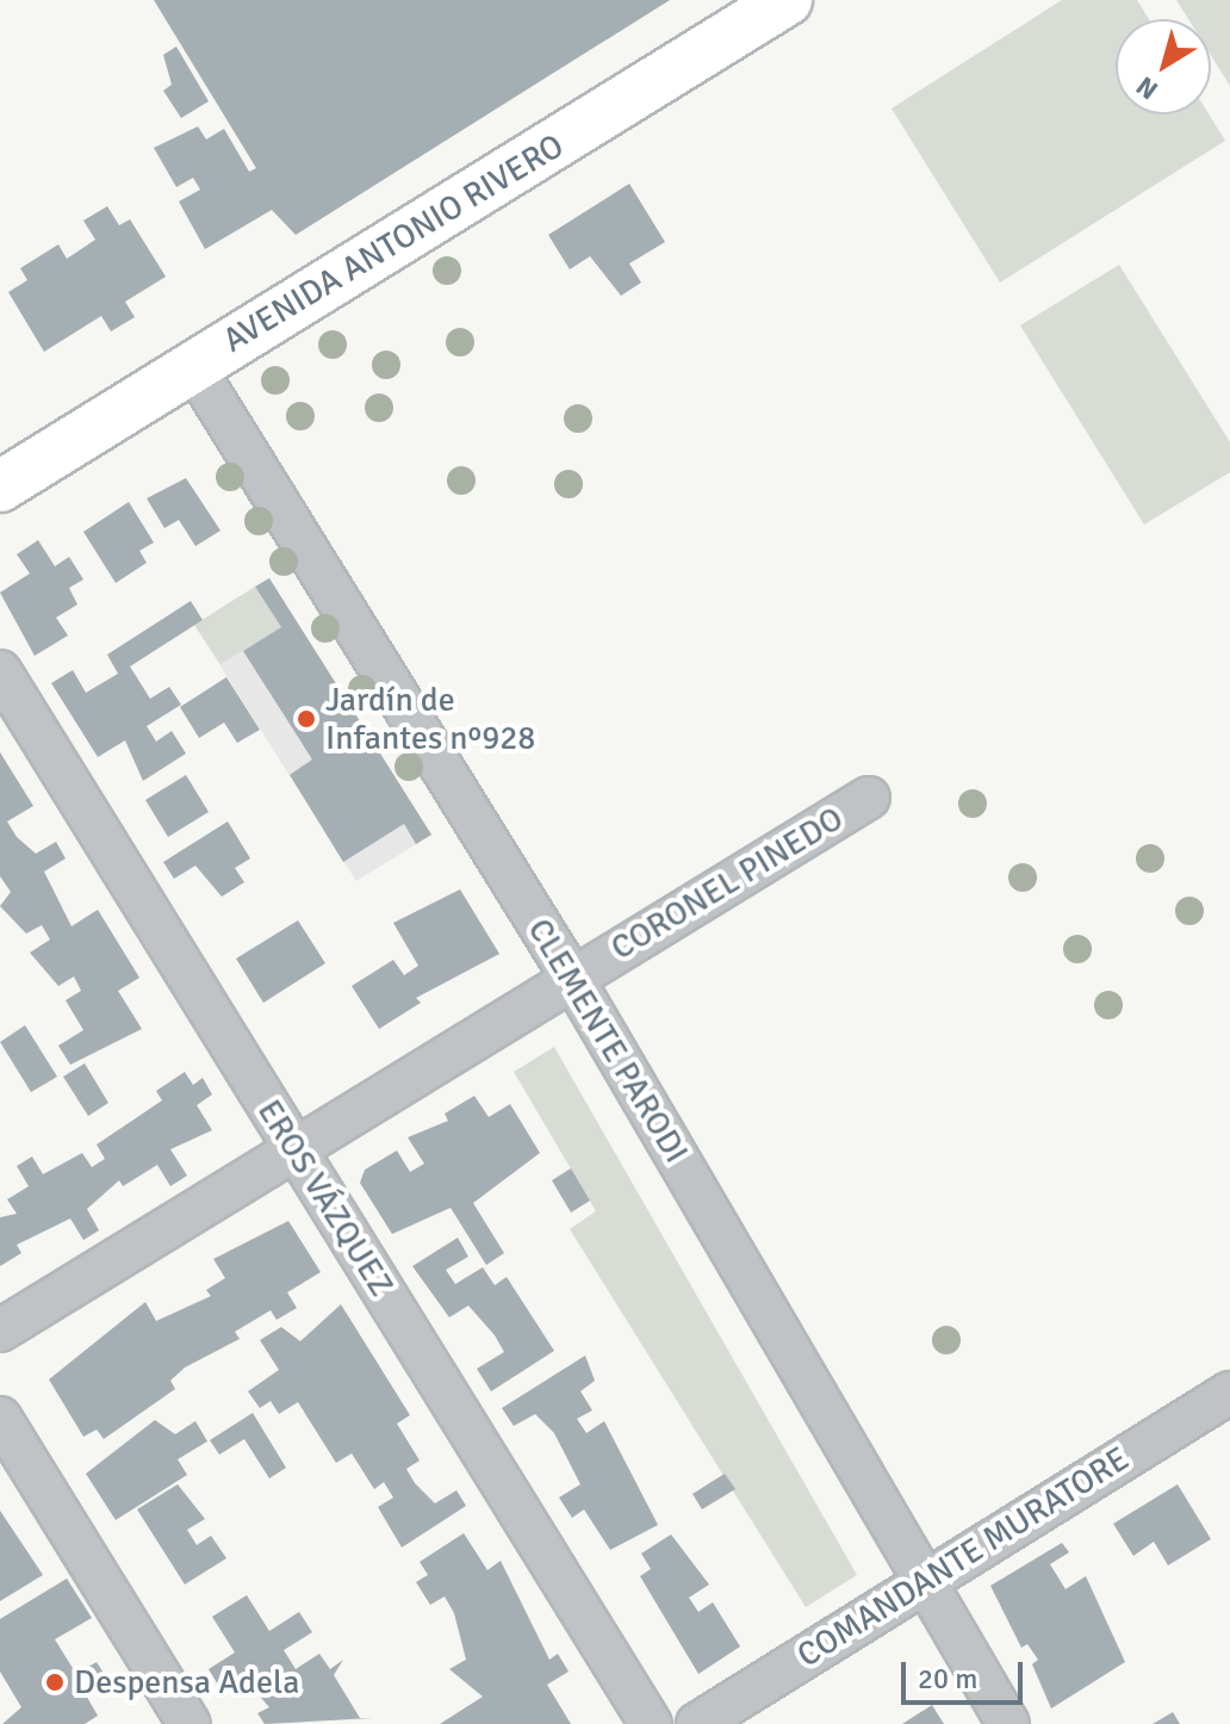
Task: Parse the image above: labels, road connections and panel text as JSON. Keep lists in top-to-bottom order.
{
  "streets": {
    "main road": ["AVENIDA ANTONIO RIVERO"],
    "street": [
      "CORONEL PINEDO",
      "CLEMENTE PARODI",
      "EROS VÁZQUEZ",
      "COMANDANTE MURATORE"
    ]
  },
  "crossings": [
    ["AVENIDA ANTONIO RIVERO", "CLEMENTE PARODI"],
    ["CORONEL PINEDO", "CLEMENTE PARODI"],
    ["CORONEL PINEDO", "EROS VÁZQUEZ"],
    ["CLEMENTE PARODI", "COMANDANTE MURATORE"]
  ],
  "places": ["Jardín de Infantes nº928", "Despensa Adela"],
  "scale_bar": "20 m",
  "north": "bottom left"
}
